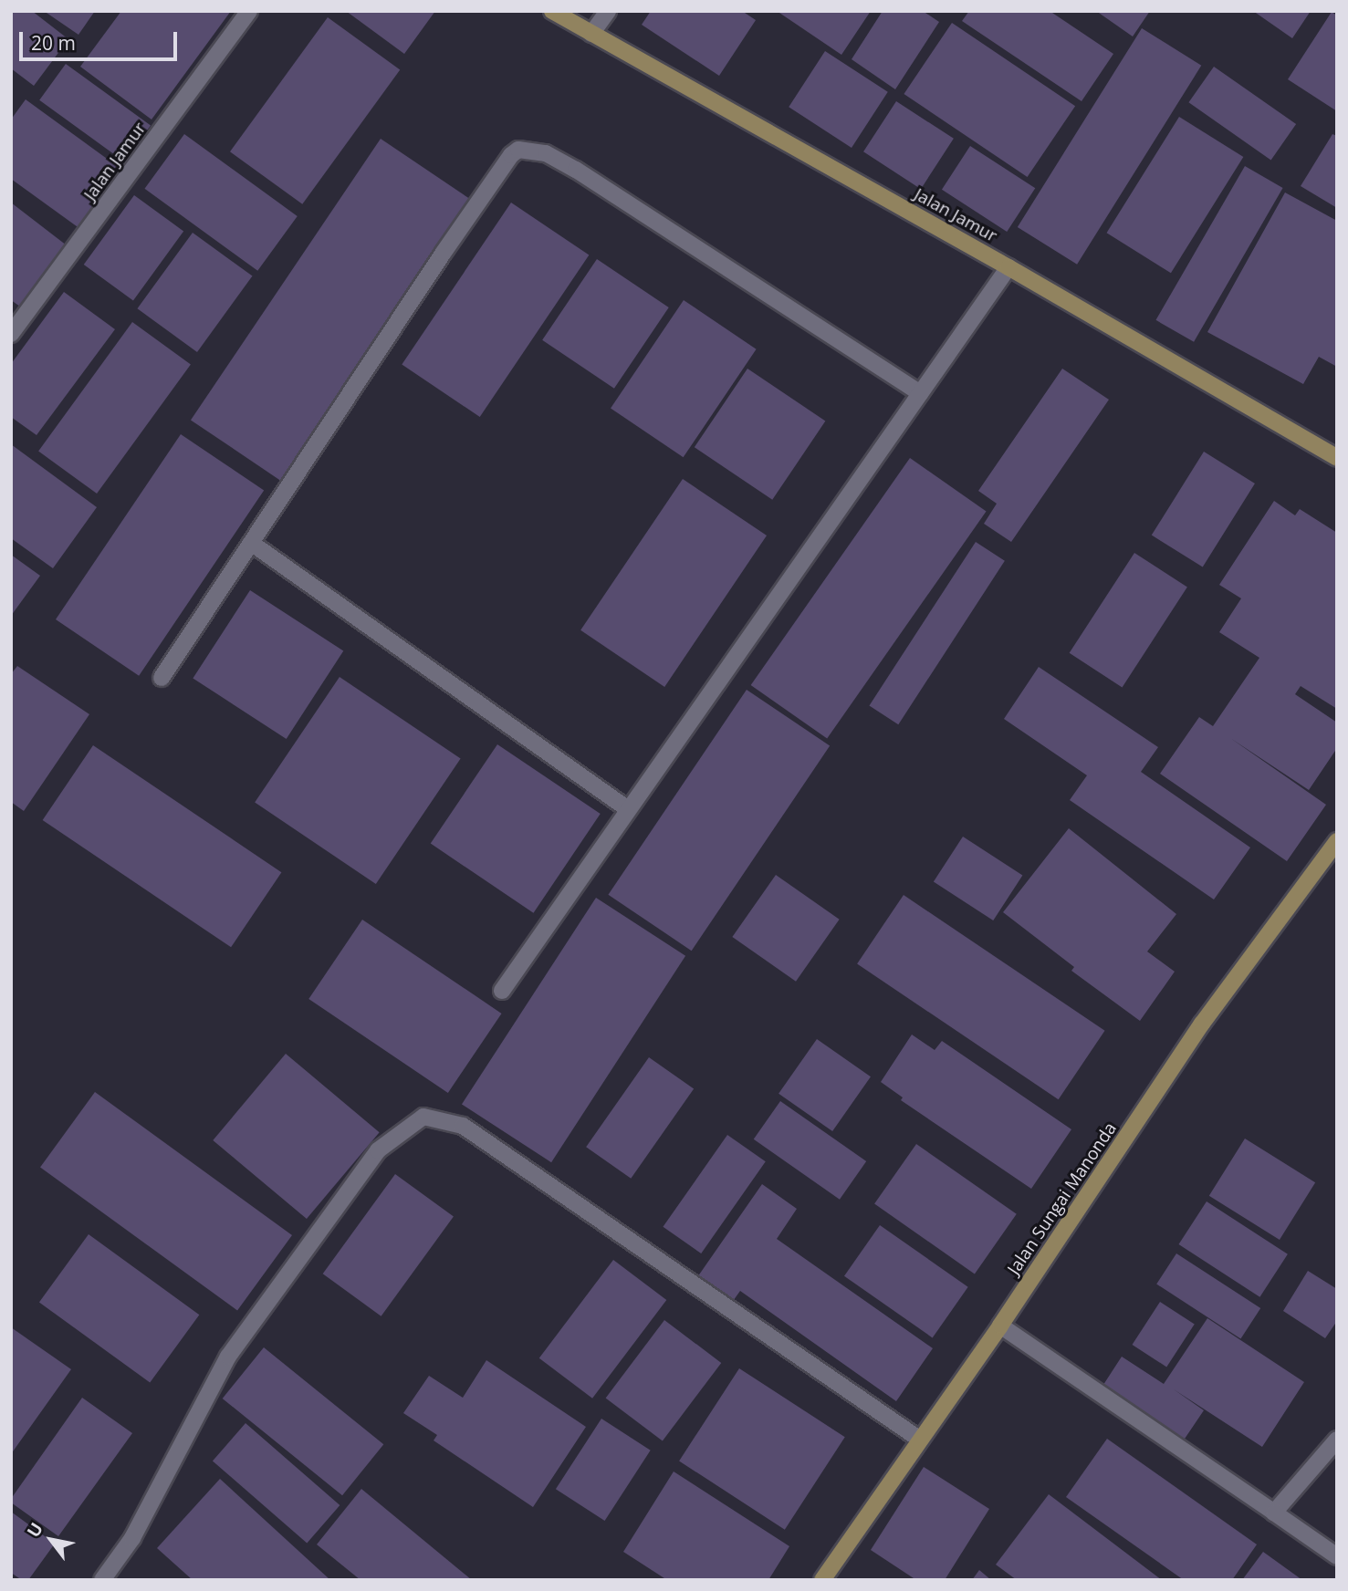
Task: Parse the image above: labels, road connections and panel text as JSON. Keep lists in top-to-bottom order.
{
  "streets": {
    "street": ["Jalan Jamur", "Jalan Sungai Manonda"]
  },
  "scale_bar": "20 m",
  "north": "top left"
}
